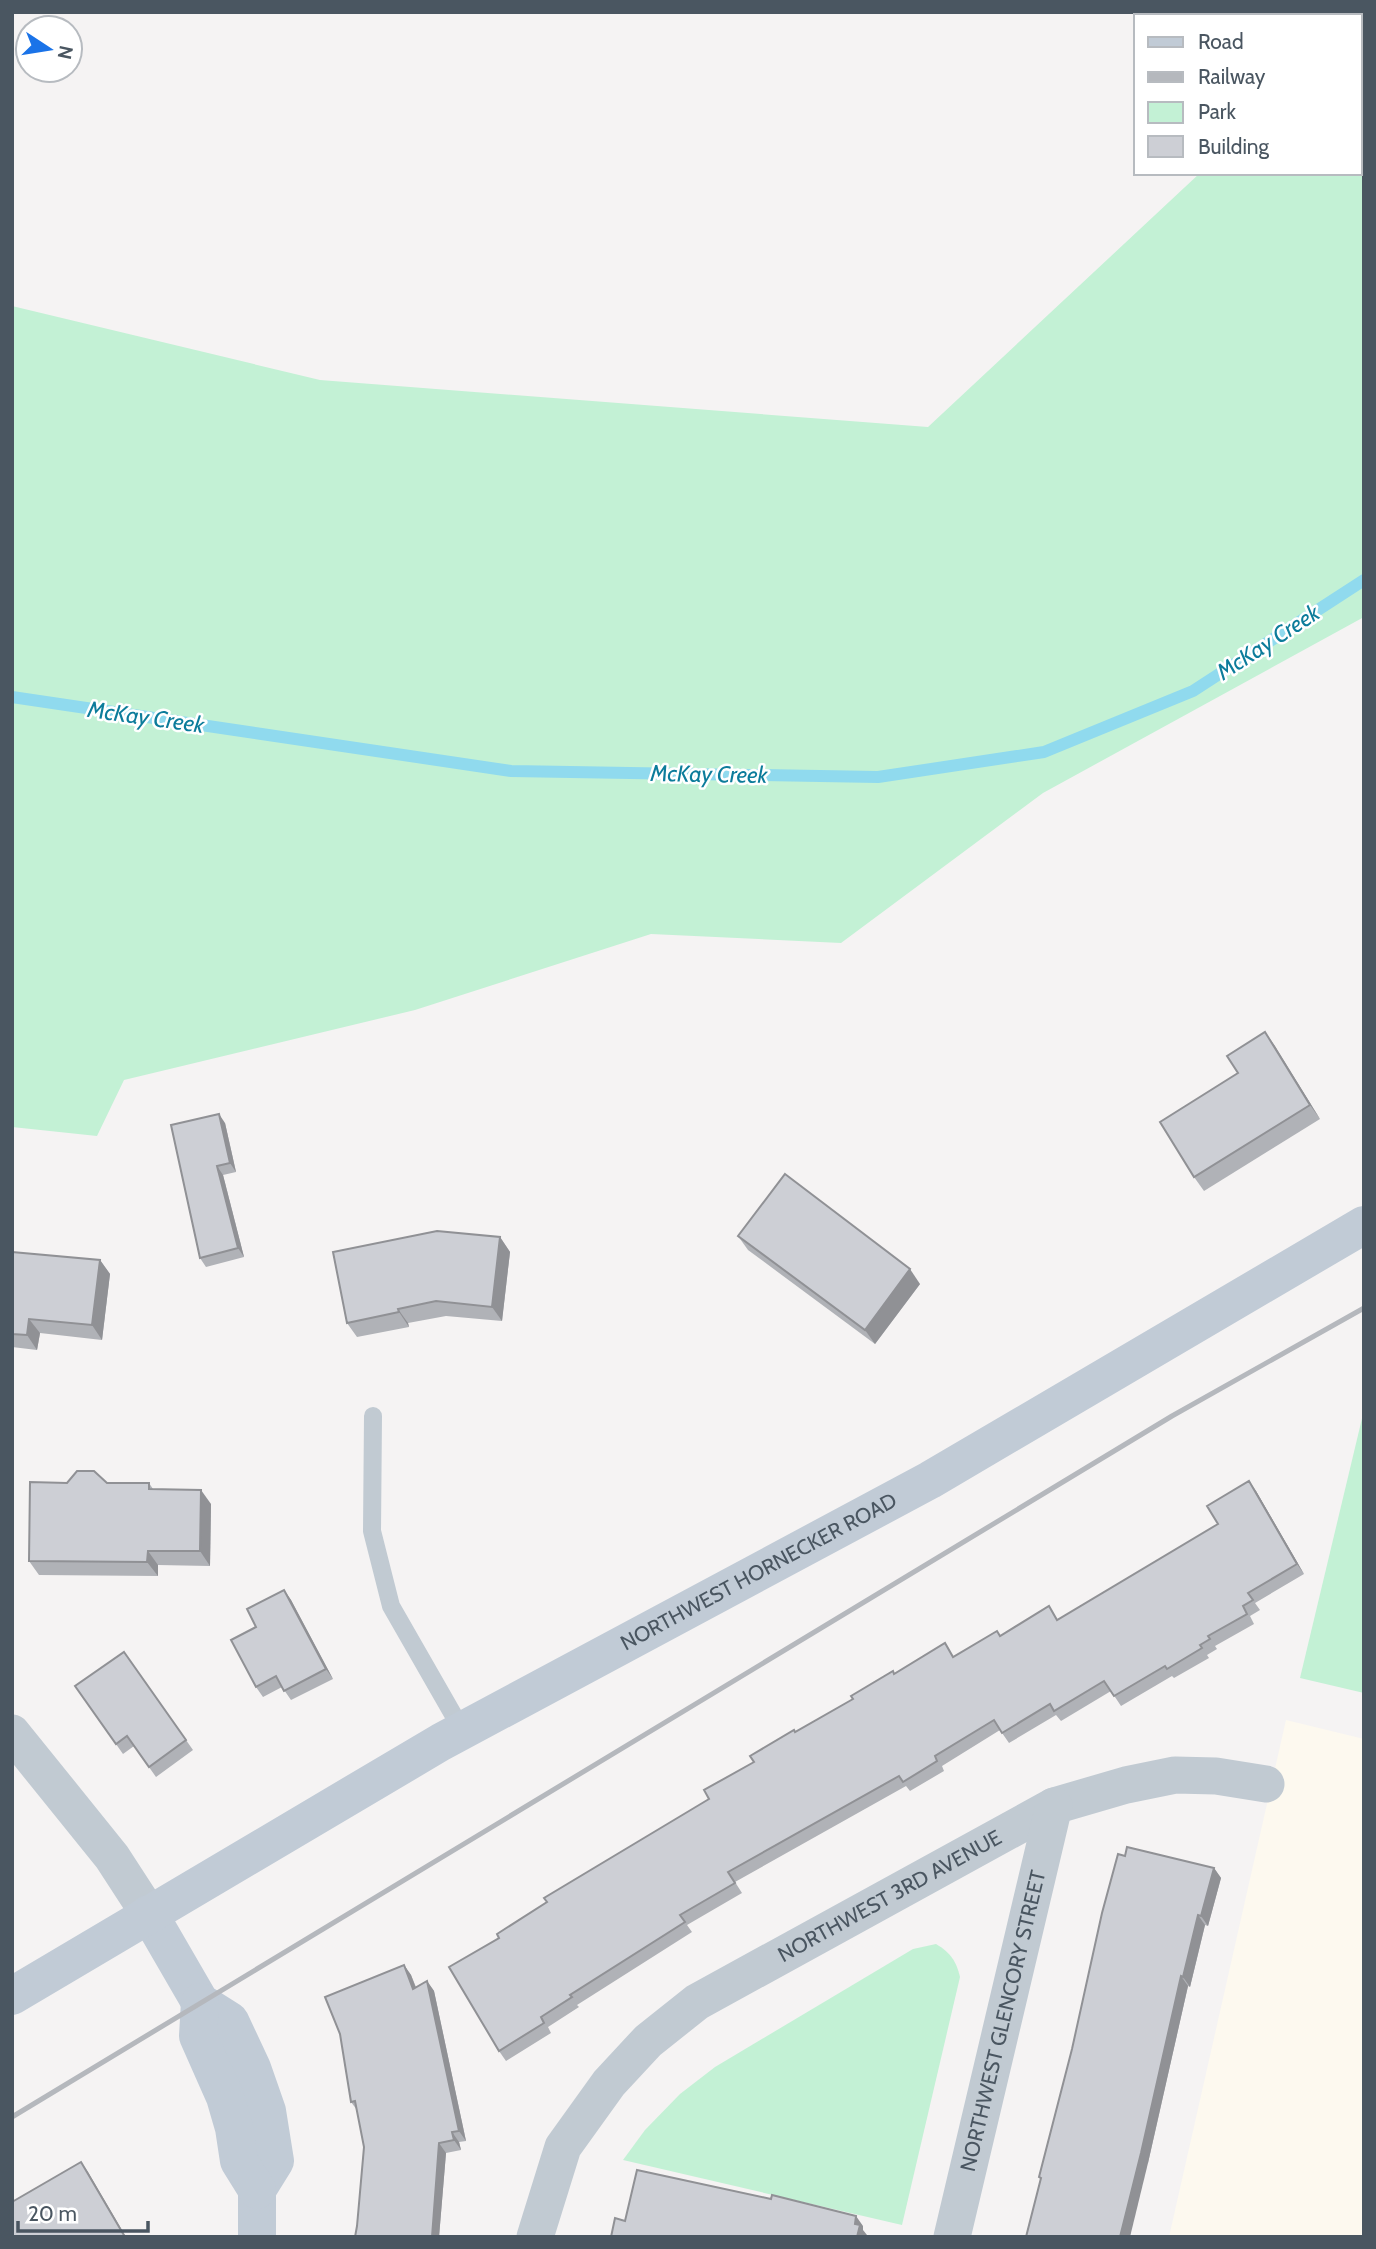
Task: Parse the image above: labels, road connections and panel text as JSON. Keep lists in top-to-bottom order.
{
  "streets": {
    "street": ["NORTHWEST HORNECKER ROAD", "NORTHWEST 3RD AVENUE", "NORTHWEST GLENCORY STREET"]
  },
  "crossings": [
    ["NORTHWEST 3RD AVENUE", "NORTHWEST GLENCORY STREET"]
  ],
  "water": ["McKay Creek"],
  "legend": [
    "Road",
    "Railway",
    "Park",
    "Building"
  ],
  "scale_bar": "20 m",
  "north": "right"
}
